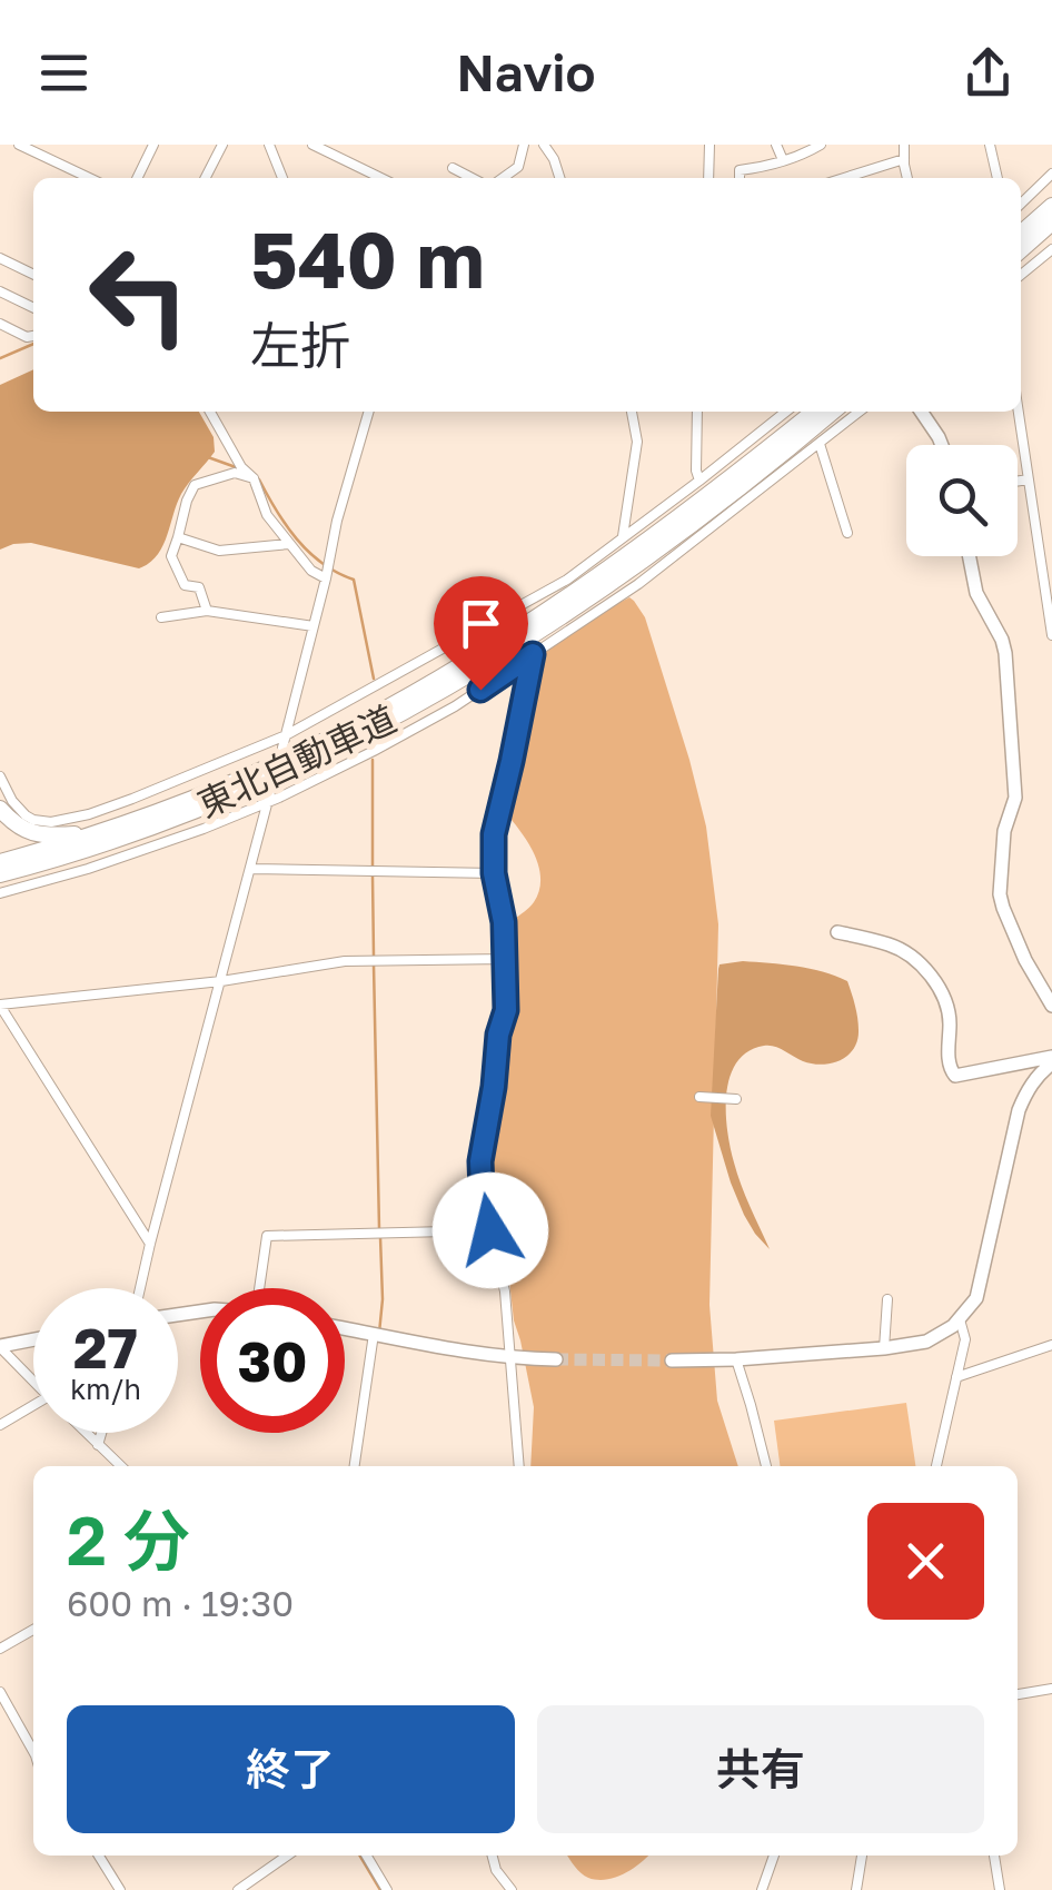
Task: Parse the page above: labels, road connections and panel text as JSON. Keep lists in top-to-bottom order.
{
  "streets": {
    "highway": ["東北自動車道"]
  },
  "page": {
    "header": "Navio",
    "turn": ["540 m", "左折"],
    "speed": "27 km/h",
    "limit": "30",
    "heading": ["2 分", "600 m · 19:30"],
    "buttons": ["終了", "共有"]
  }
}
